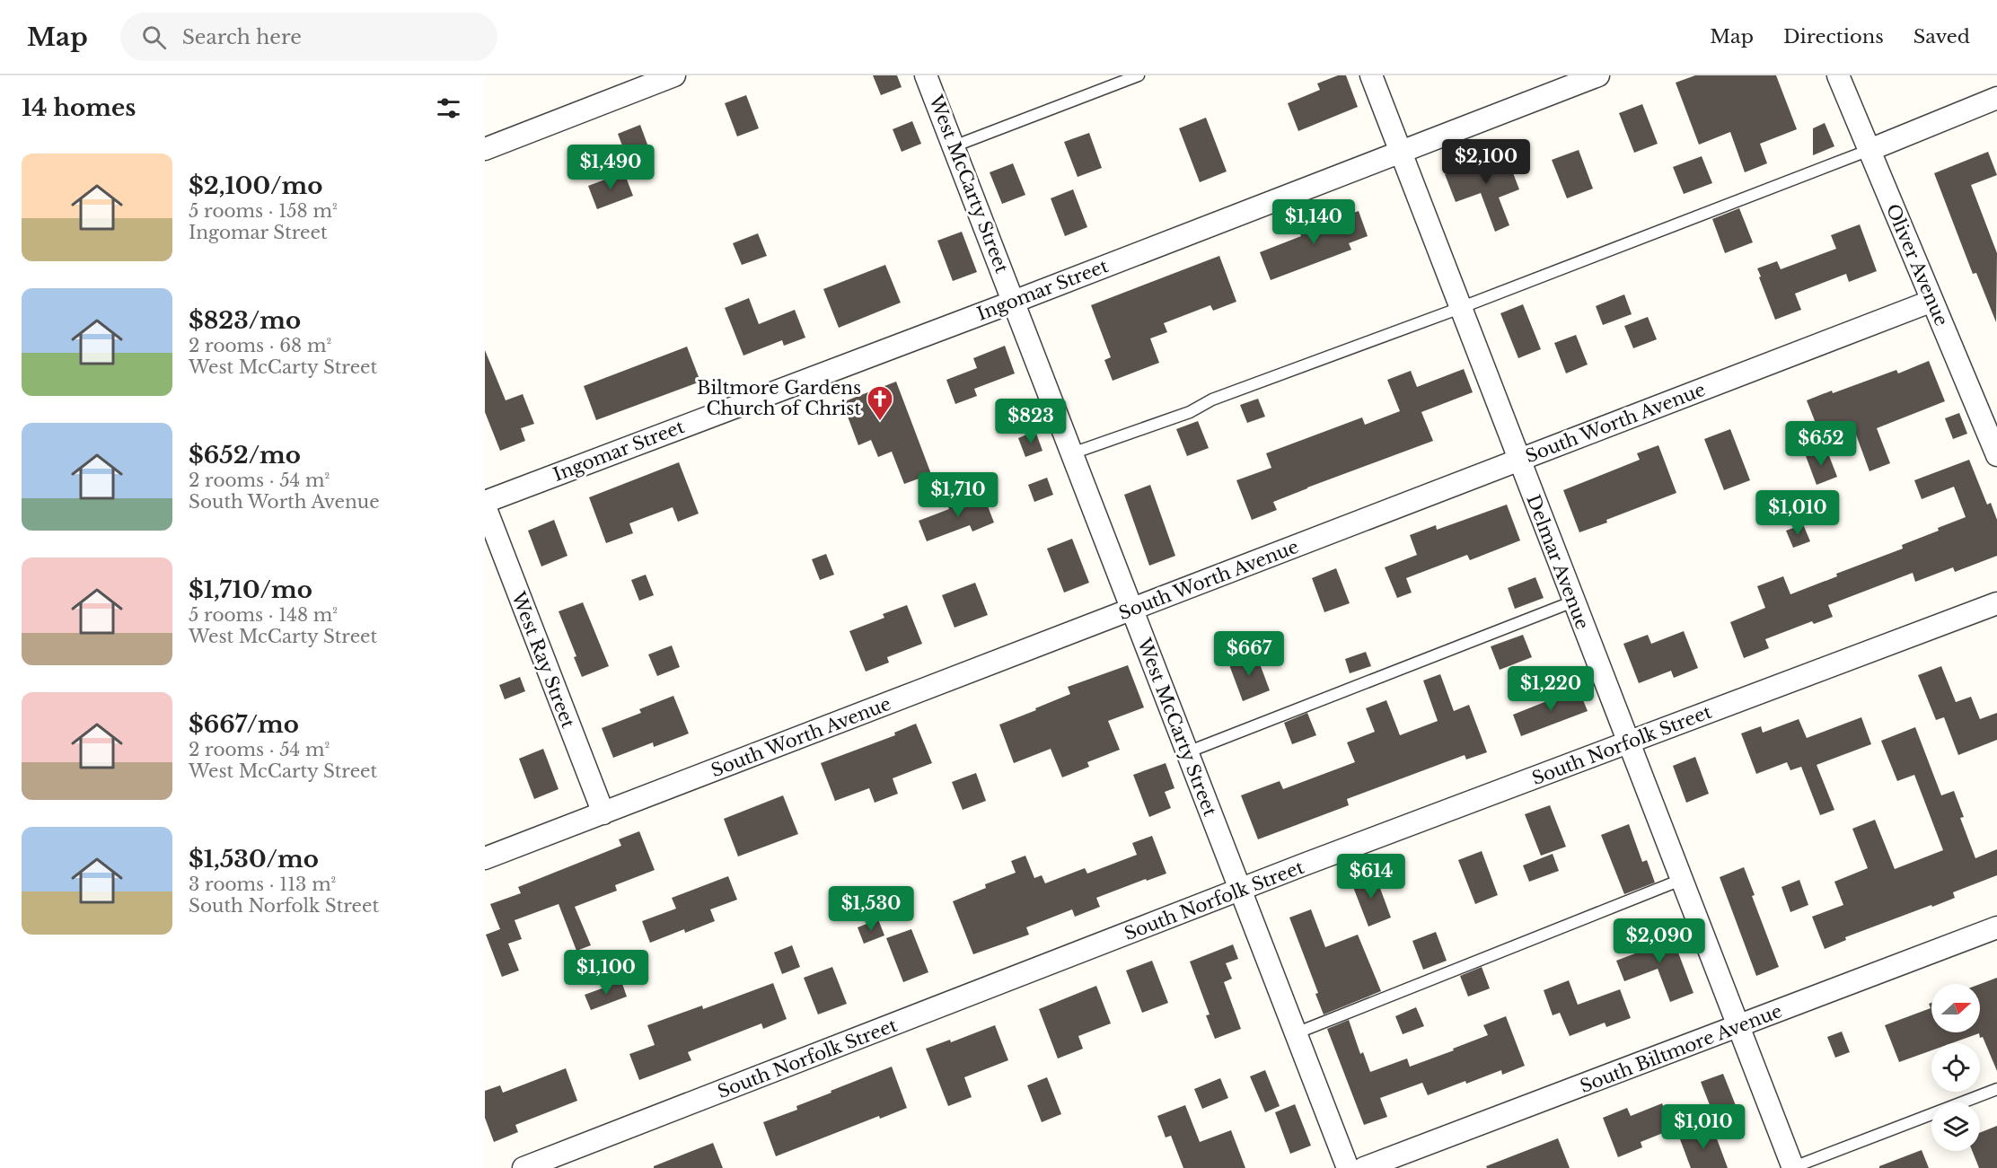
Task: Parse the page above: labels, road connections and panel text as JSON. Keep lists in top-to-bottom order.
{
  "streets": {
    "street": [
      "West McCarty Street",
      "Oliver Avenue",
      "Ingomar Street",
      "South Worth Avenue",
      "Delmar Avenue",
      "West Ray Street",
      "South Norfolk Street",
      "South Biltmore Avenue"
    ]
  },
  "crossings": [
    ["West McCarty Street", "Ingomar Street"],
    ["West McCarty Street", "South Worth Avenue"],
    ["West McCarty Street", "South Norfolk Street"],
    ["Oliver Avenue", "South Worth Avenue"],
    ["Ingomar Street", "Delmar Avenue"],
    ["South Worth Avenue", "Delmar Avenue"],
    ["South Worth Avenue", "West Ray Street"],
    ["Delmar Avenue", "South Norfolk Street"],
    ["Delmar Avenue", "South Biltmore Avenue"]
  ],
  "places": {
    "church": ["Biltmore Gardens Church of Christ"]
  },
  "north": "right",
  "page": {
    "header": "Map",
    "search": "Search here",
    "nav": ["Map", "Directions", "Saved"],
    "heading": "14 homes",
    "price": [
      "$2,100",
      "$1,490",
      "$1,140",
      "$823",
      "$652",
      "$1,710",
      "$1,010",
      "$667",
      "$1,220",
      "$614",
      "$1,530",
      "$2,090",
      "$1,100",
      "$1,010"
    ],
    "list": [
      {
        "name": "$2,100/mo",
        "note": "5 rooms · 158 m² · Ingomar Street"
      },
      {
        "name": "$823/mo",
        "note": "2 rooms · 68 m² · West McCarty Street"
      },
      {
        "name": "$652/mo",
        "note": "2 rooms · 54 m² · South Worth Avenue"
      },
      {
        "name": "$1,710/mo",
        "note": "5 rooms · 148 m² · West McCarty Street"
      },
      {
        "name": "$667/mo",
        "note": "2 rooms · 54 m² · West McCarty Street"
      },
      {
        "name": "$1,530/mo",
        "note": "3 rooms · 113 m² · South Norfolk Street"
      }
    ]
  }
}
